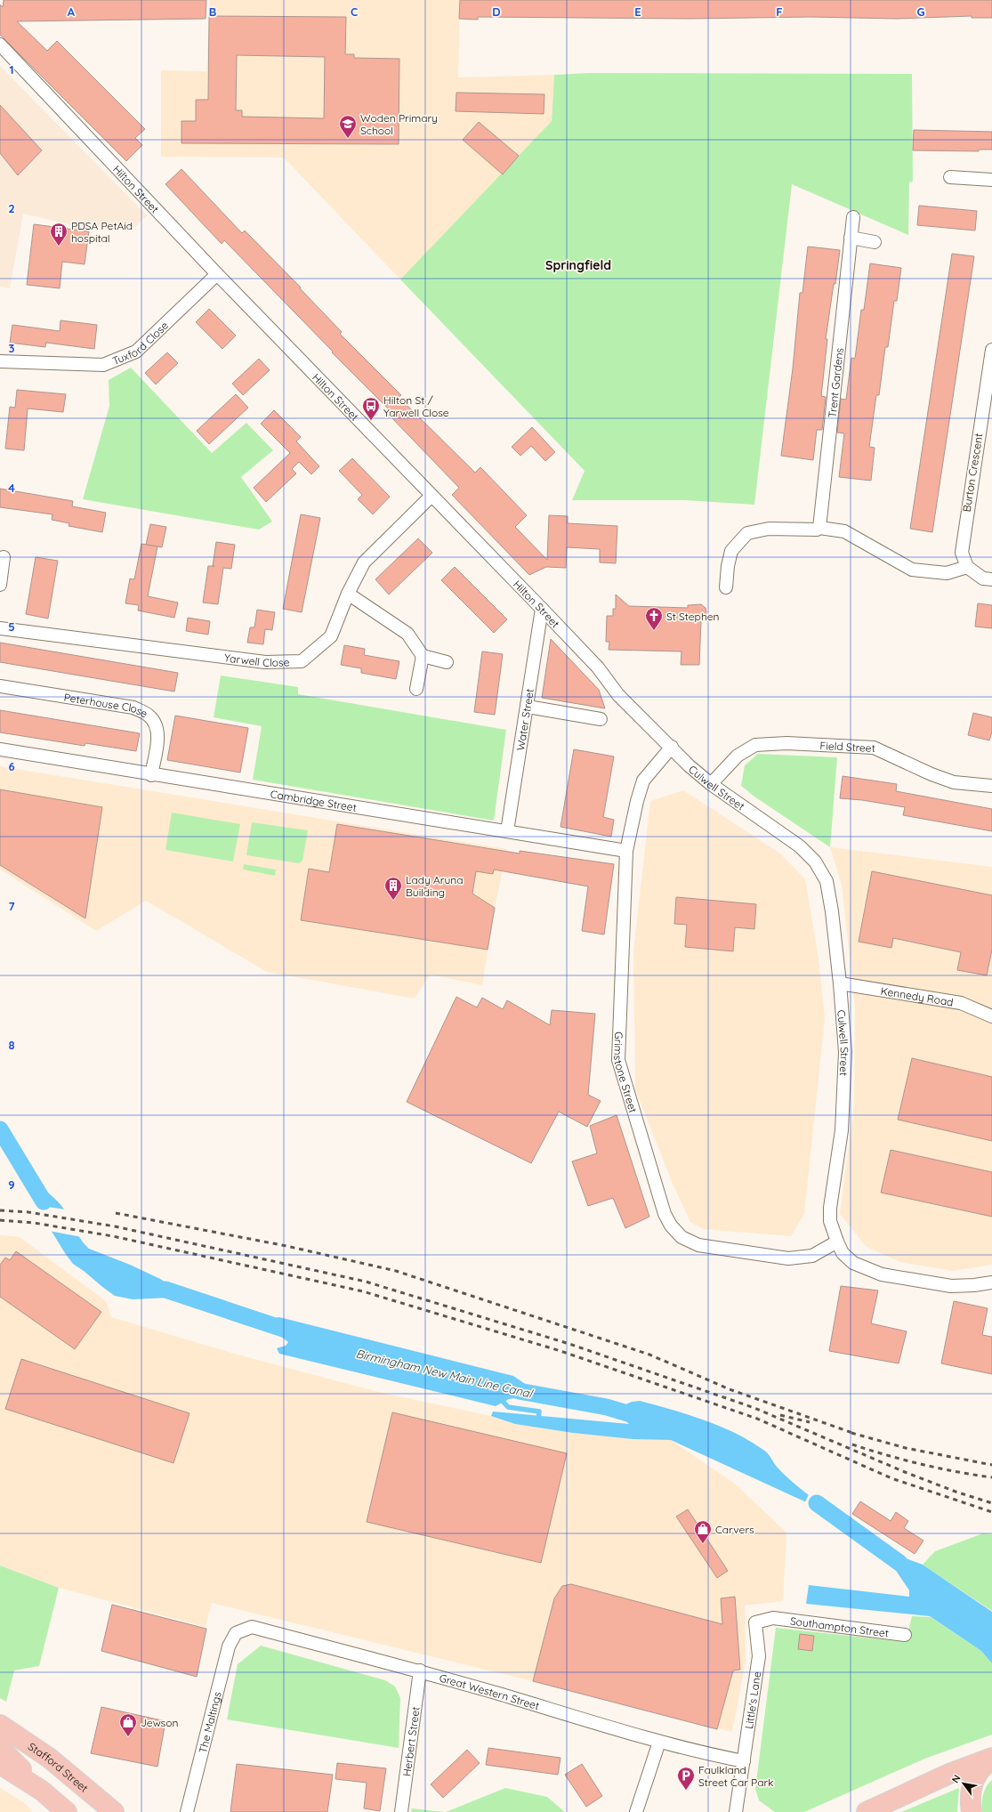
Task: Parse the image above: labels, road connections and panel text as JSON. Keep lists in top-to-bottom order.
{
  "streets": {
    "highway": ["Stafford Street"],
    "street": [
      "Hilton Street",
      "Tuxford Close",
      "Trent Gardens",
      "Burton Crescent",
      "Yarwell Close",
      "Peterhouse Close",
      "Water Street",
      "Field Street",
      "Culwell Street",
      "Cambridge Street",
      "Kennedy Road",
      "Grimstone Street",
      "Southampton Street",
      "Great Western Street",
      "Little's Lane",
      "The Maltings",
      "Herbert Street"
    ]
  },
  "crossings": [
    ["Hilton Street", "Tuxford Close"],
    ["Hilton Street", "Yarwell Close"],
    ["Hilton Street", "Water Street"],
    ["Hilton Street", "Culwell Street"],
    ["Hilton Street", "Grimstone Street"],
    ["Peterhouse Close", "Cambridge Street"],
    ["Water Street", "Cambridge Street"],
    ["Field Street", "Culwell Street"],
    ["Culwell Street", "Kennedy Road"],
    ["Culwell Street", "Grimstone Street"],
    ["Cambridge Street", "Grimstone Street"],
    ["Southampton Street", "Little's Lane"],
    ["Great Western Street", "Little's Lane"],
    ["Great Western Street", "The Maltings"],
    ["Great Western Street", "Herbert Street"]
  ],
  "districts": ["Springfield"],
  "water": ["Birmingham New Main Line Canal"],
  "places": {
    "school or university": ["Woden Primary School"],
    "building": ["PDSA PetAid hospital", "Lady Aruna Building"],
    "bus stop": ["Hilton St / Yarwell Close"],
    "church": ["St Stephen"],
    "shop": ["Carvers", "Jewson"],
    "parking": ["Faulkland Street Car Park"]
  },
  "north": "top left",
  "grid": {
    "columns": [
      "A",
      "B",
      "C",
      "D",
      "E",
      "F",
      "G"
    ],
    "rows": [
      "1",
      "2",
      "3",
      "4",
      "5",
      "6",
      "7",
      "8",
      "9"
    ]
  }
}
